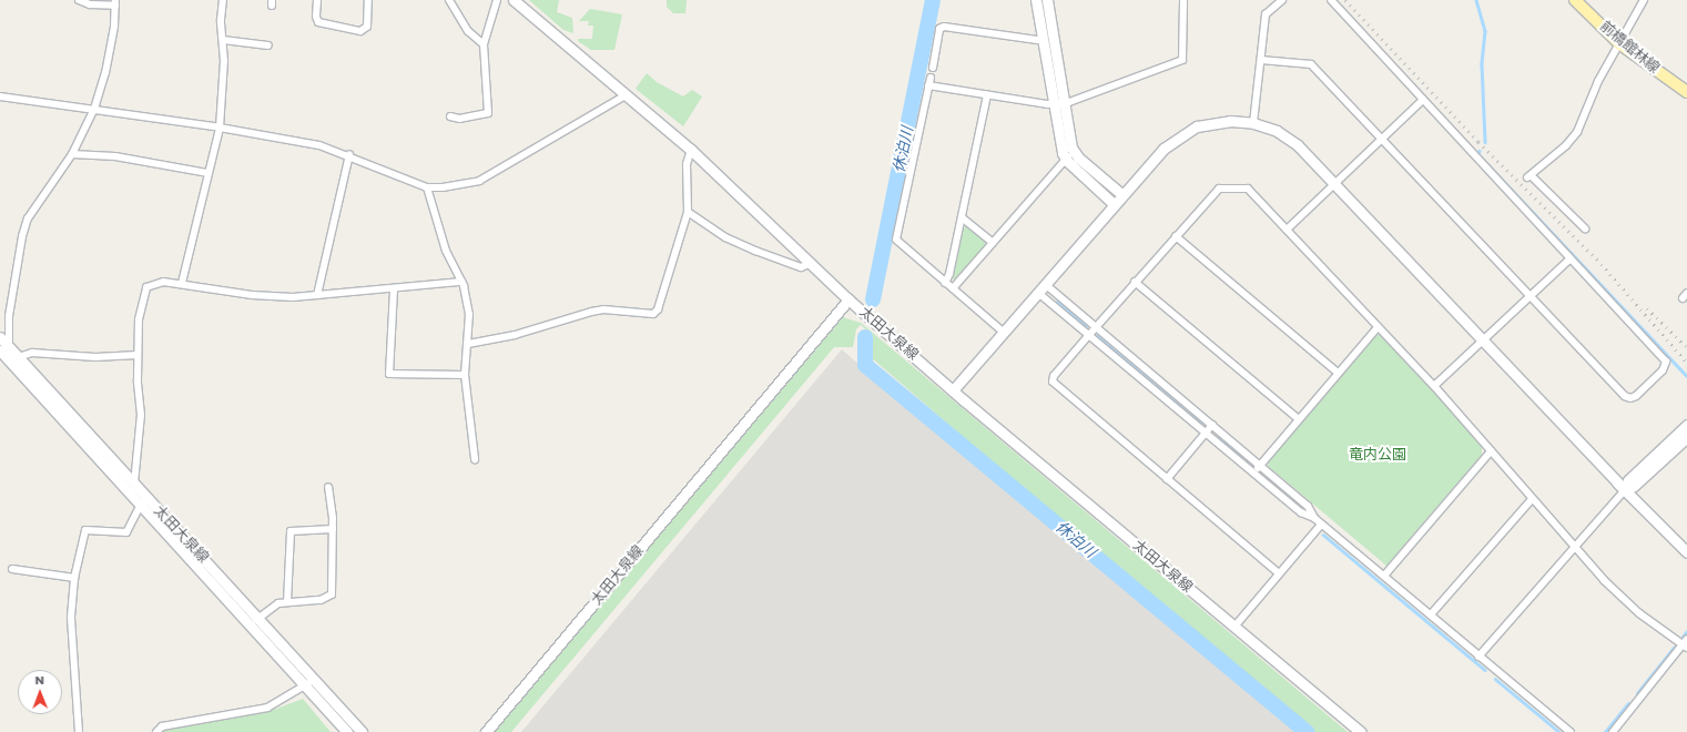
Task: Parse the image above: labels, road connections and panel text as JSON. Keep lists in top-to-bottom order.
{
  "streets": {
    "main road": ["前橋館林線", "太田大泉線"]
  },
  "water": ["休泊川"],
  "parks": ["竜内公園"],
  "north": "top"
}
